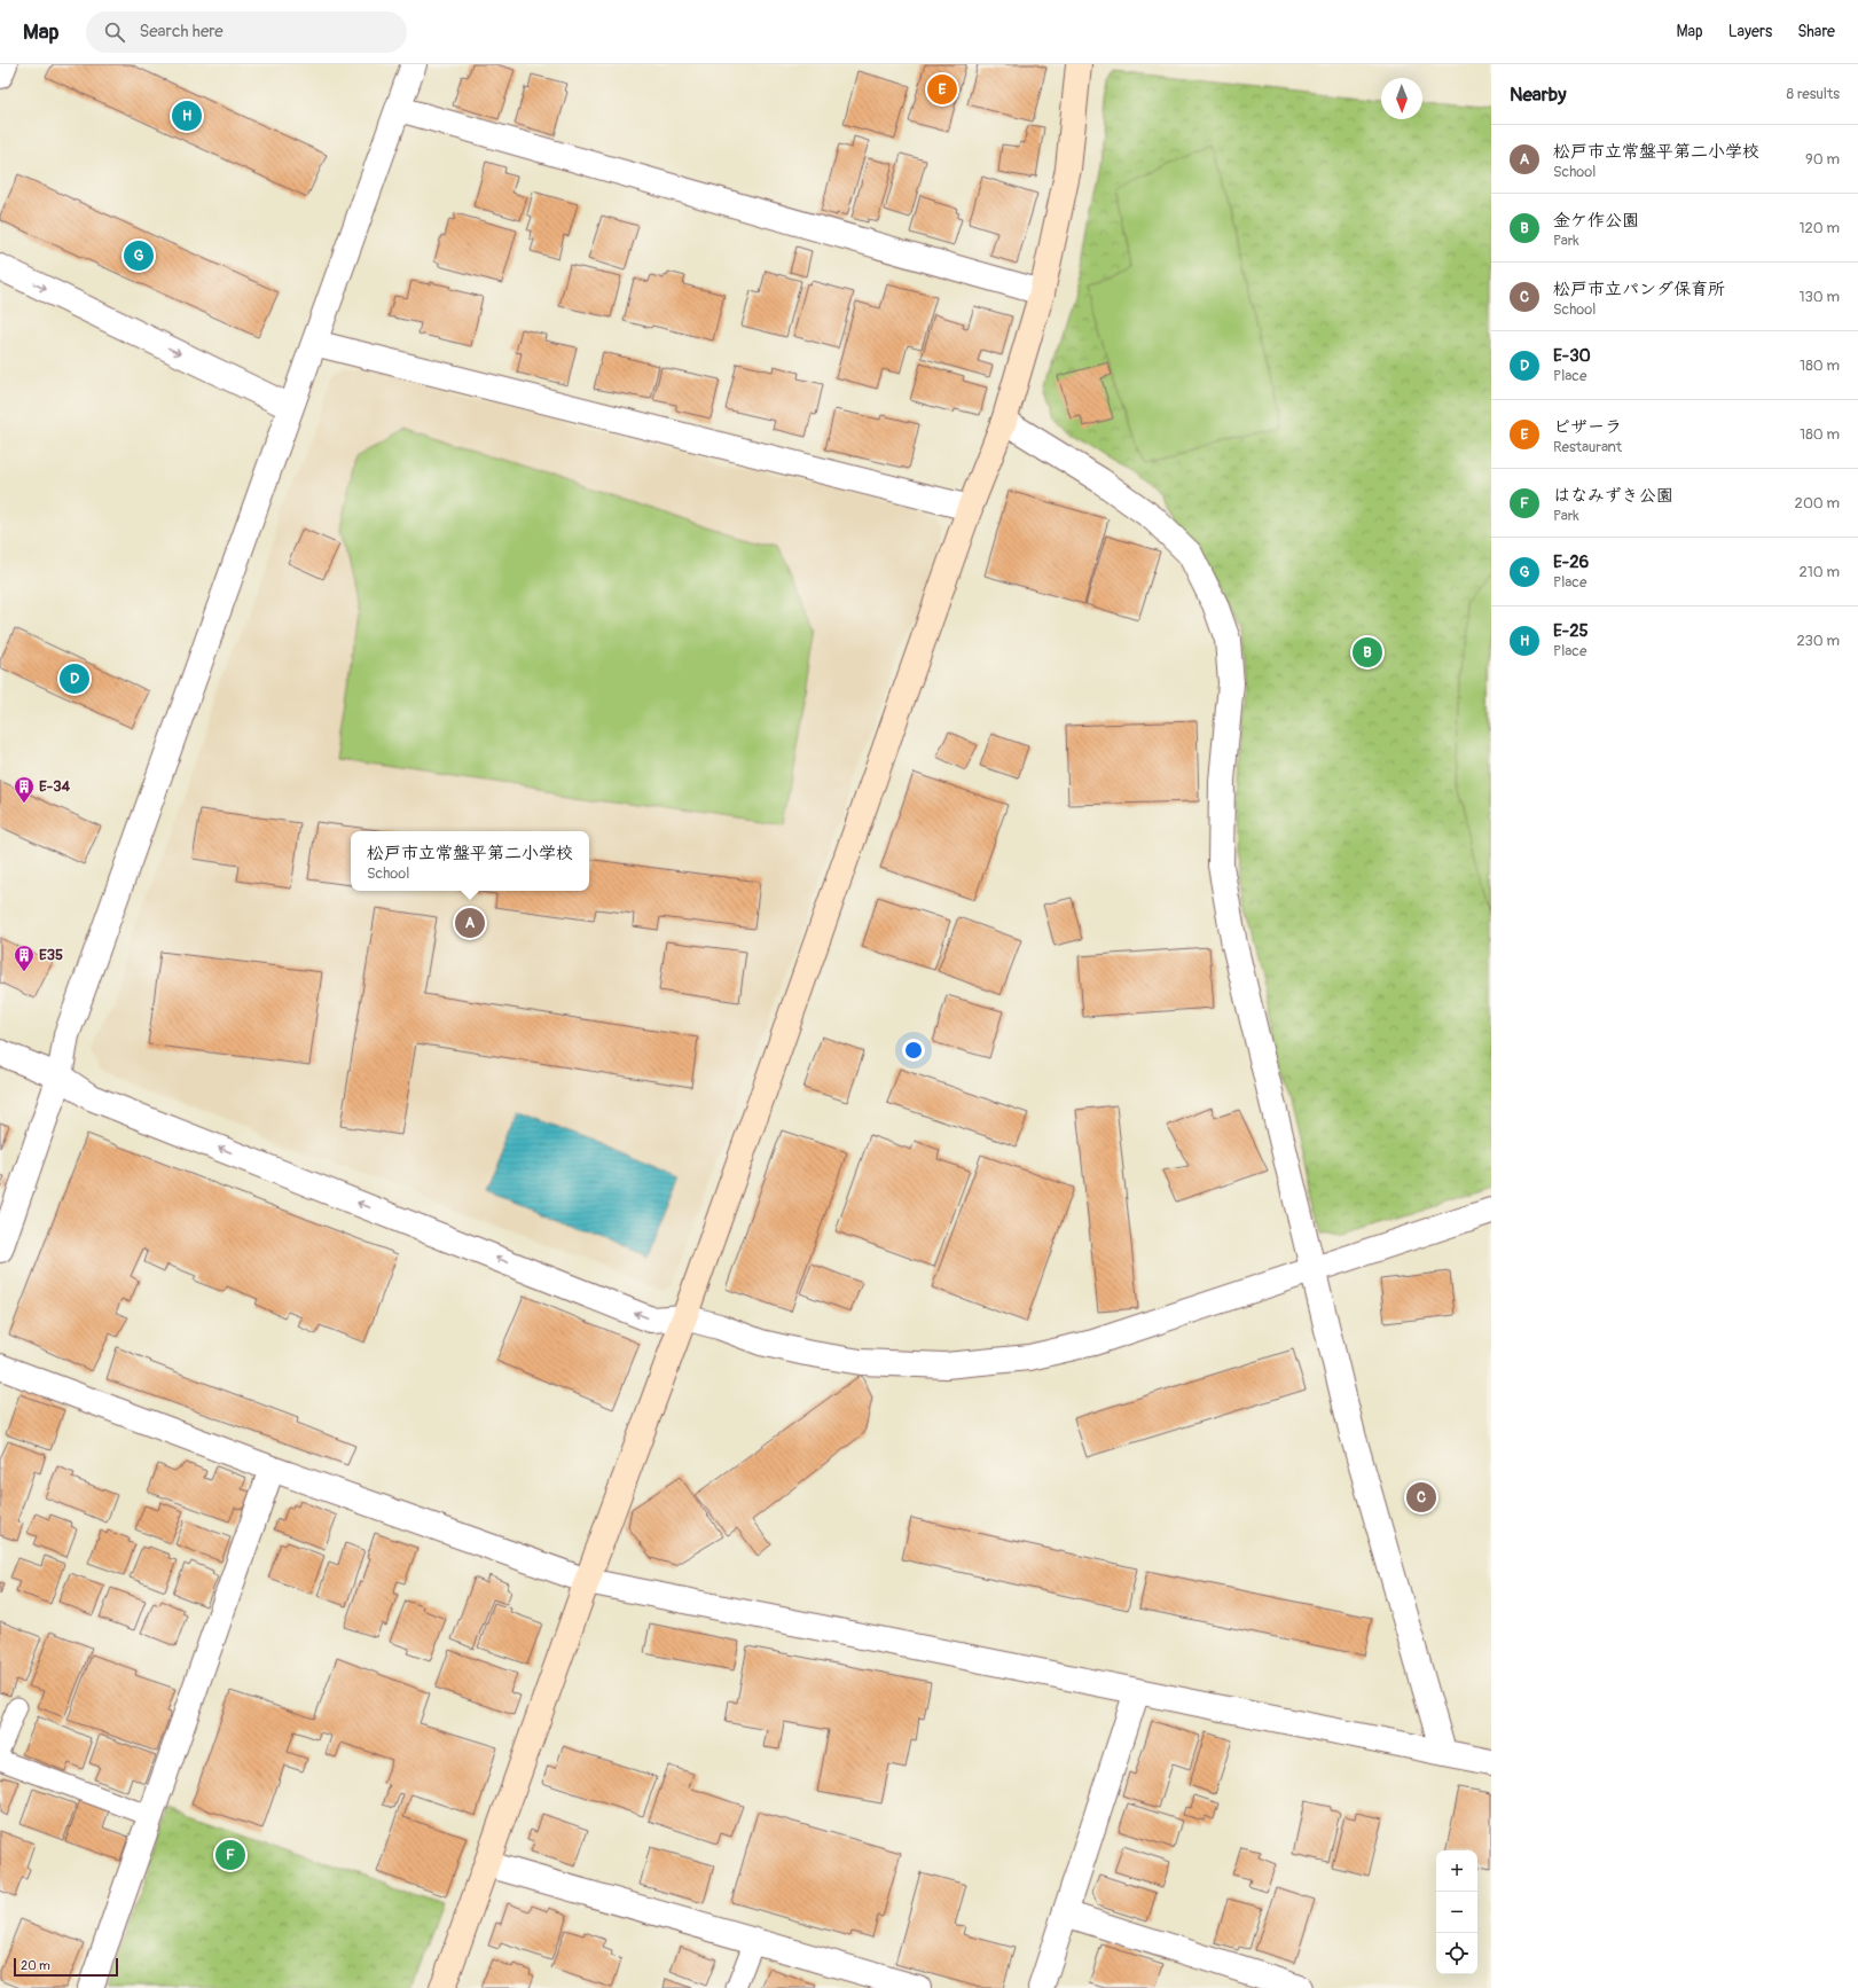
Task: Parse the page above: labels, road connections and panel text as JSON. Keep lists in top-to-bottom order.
{
  "places": {
    "building": ["E-34", "E35"]
  },
  "scale_bar": "20 m",
  "north": "bottom",
  "page": {
    "header": "Map",
    "search": "Search here",
    "nav": ["Map", "Layers", "Share"],
    "heading": ["Nearby", "8 results"],
    "pins": [
      "E",
      "H",
      "G",
      "B",
      "D",
      "A",
      "C",
      "F"
    ],
    "list": [
      {
        "mark": "A",
        "name": "松戸市立常盤平第二小学校",
        "note": "School",
        "value": "90 m"
      },
      {
        "mark": "B",
        "name": "金ケ作公園",
        "note": "Park",
        "value": "120 m"
      },
      {
        "mark": "C",
        "name": "松戸市立パンダ保育所",
        "note": "School",
        "value": "130 m"
      },
      {
        "mark": "D",
        "name": "E-30",
        "note": "Place",
        "value": "180 m"
      },
      {
        "mark": "E",
        "name": "ピザーラ",
        "note": "Restaurant",
        "value": "180 m"
      },
      {
        "mark": "F",
        "name": "はなみずき公園",
        "note": "Park",
        "value": "200 m"
      },
      {
        "mark": "G",
        "name": "E-26",
        "note": "Place",
        "value": "210 m"
      },
      {
        "mark": "H",
        "name": "E-25",
        "note": "Place",
        "value": "230 m"
      }
    ],
    "popup": ["松戸市立常盤平第二小学校", "School"],
    "map_buttons": ["+", "−"],
    "scale": "20 m"
  }
}
